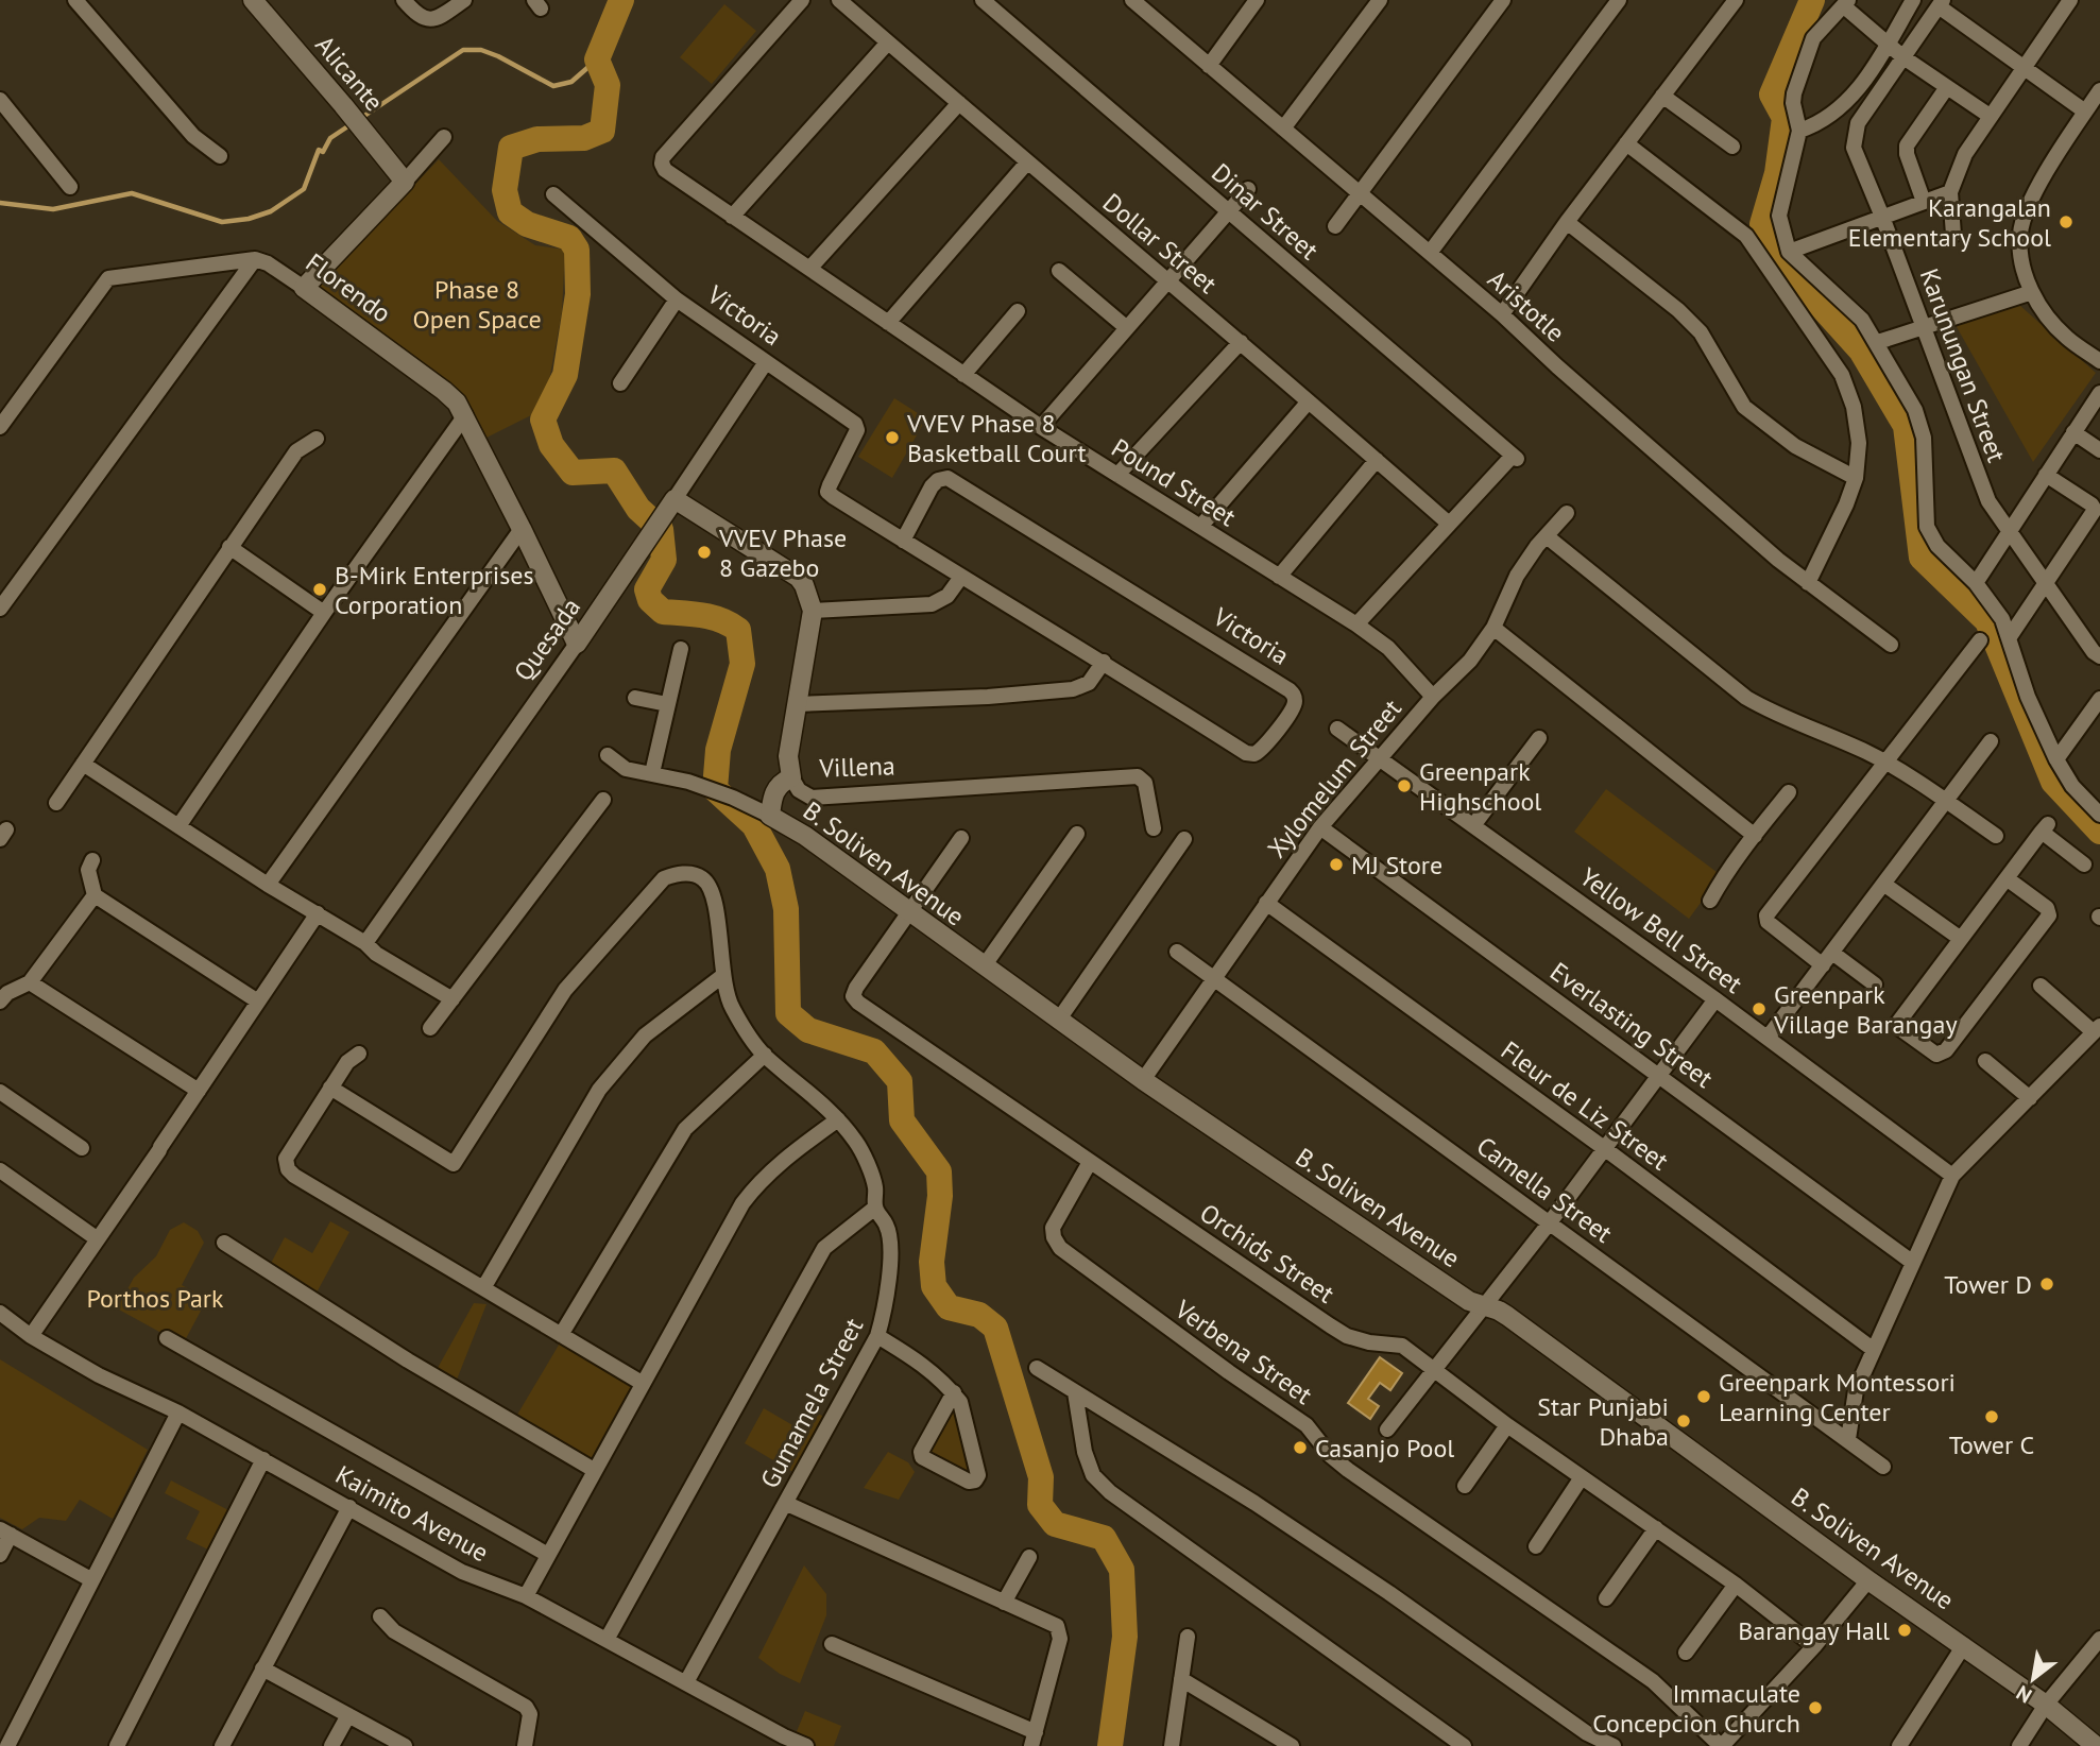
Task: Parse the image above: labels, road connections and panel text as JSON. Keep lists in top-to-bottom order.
{
  "streets": {
    "street": [
      "Alicante",
      "Dinar Street",
      "Dollar Street",
      "Florendo",
      "Aristotle",
      "Victoria",
      "Karunungan Street",
      "Pound Street",
      "Quesada",
      "Villena",
      "Xylomelum Street",
      "B. Soliven Avenue",
      "Yellow Bell Street",
      "Everlasting Street",
      "Fleur de Liz Street",
      "Camella Street",
      "Orchids Street",
      "Verbena Street",
      "Gumamela Street",
      "Kaimito Avenue"
    ]
  },
  "crossings": [
    ["Dinar Street", "Dollar Street"],
    ["Florendo", "Quesada"],
    ["Victoria", "Quesada"],
    ["Pound Street", "Xylomelum Street"],
    ["Xylomelum Street", "B. Soliven Avenue"],
    ["Xylomelum Street", "Yellow Bell Street"],
    ["Xylomelum Street", "Everlasting Street"],
    ["Xylomelum Street", "Fleur de Liz Street"],
    ["Xylomelum Street", "Camella Street"],
    ["B. Soliven Avenue", "Orchids Street"],
    ["Orchids Street", "Verbena Street"],
    ["Gumamela Street", "Kaimito Avenue"]
  ],
  "parks": ["Phase 8 Open Space", "Porthos Park"],
  "places": [
    "Karangalan Elementary School",
    "VVEV Phase 8 Basketball Court",
    "VVEV Phase 8 Gazebo",
    "B-Mirk Enterprises Corporation",
    "Greenpark Highschool",
    "MJ Store",
    "Greenpark Village Barangay",
    "Tower D",
    "Greenpark Montessori Learning Center",
    "Tower C",
    "Star Punjabi Dhaba",
    "Casanjo Pool",
    "Barangay Hall",
    "Immaculate Concepcion Church"
  ],
  "north": "bottom left"
}
